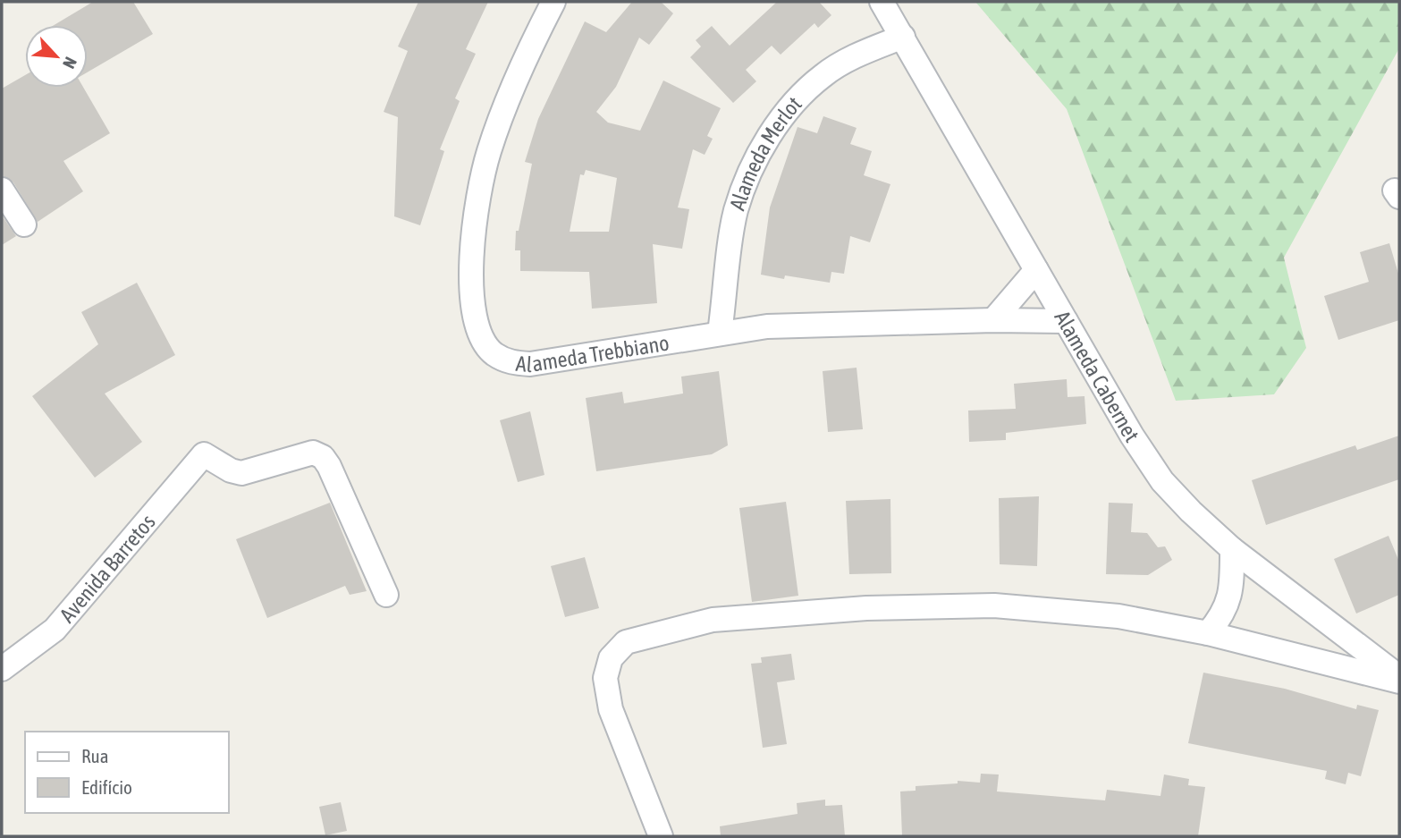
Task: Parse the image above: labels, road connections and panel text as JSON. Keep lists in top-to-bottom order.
{
  "streets": {
    "street": [
      "Alameda Merlot",
      "Alameda Trebbiano",
      "Alameda Cabernet",
      "Avenida Barretos"
    ]
  },
  "crossings": [
    ["Alameda Merlot", "Alameda Trebbiano"],
    ["Alameda Merlot", "Alameda Cabernet"],
    ["Alameda Trebbiano", "Alameda Cabernet"]
  ],
  "legend": ["Rua", "Edifício"],
  "north": "bottom right"
}
